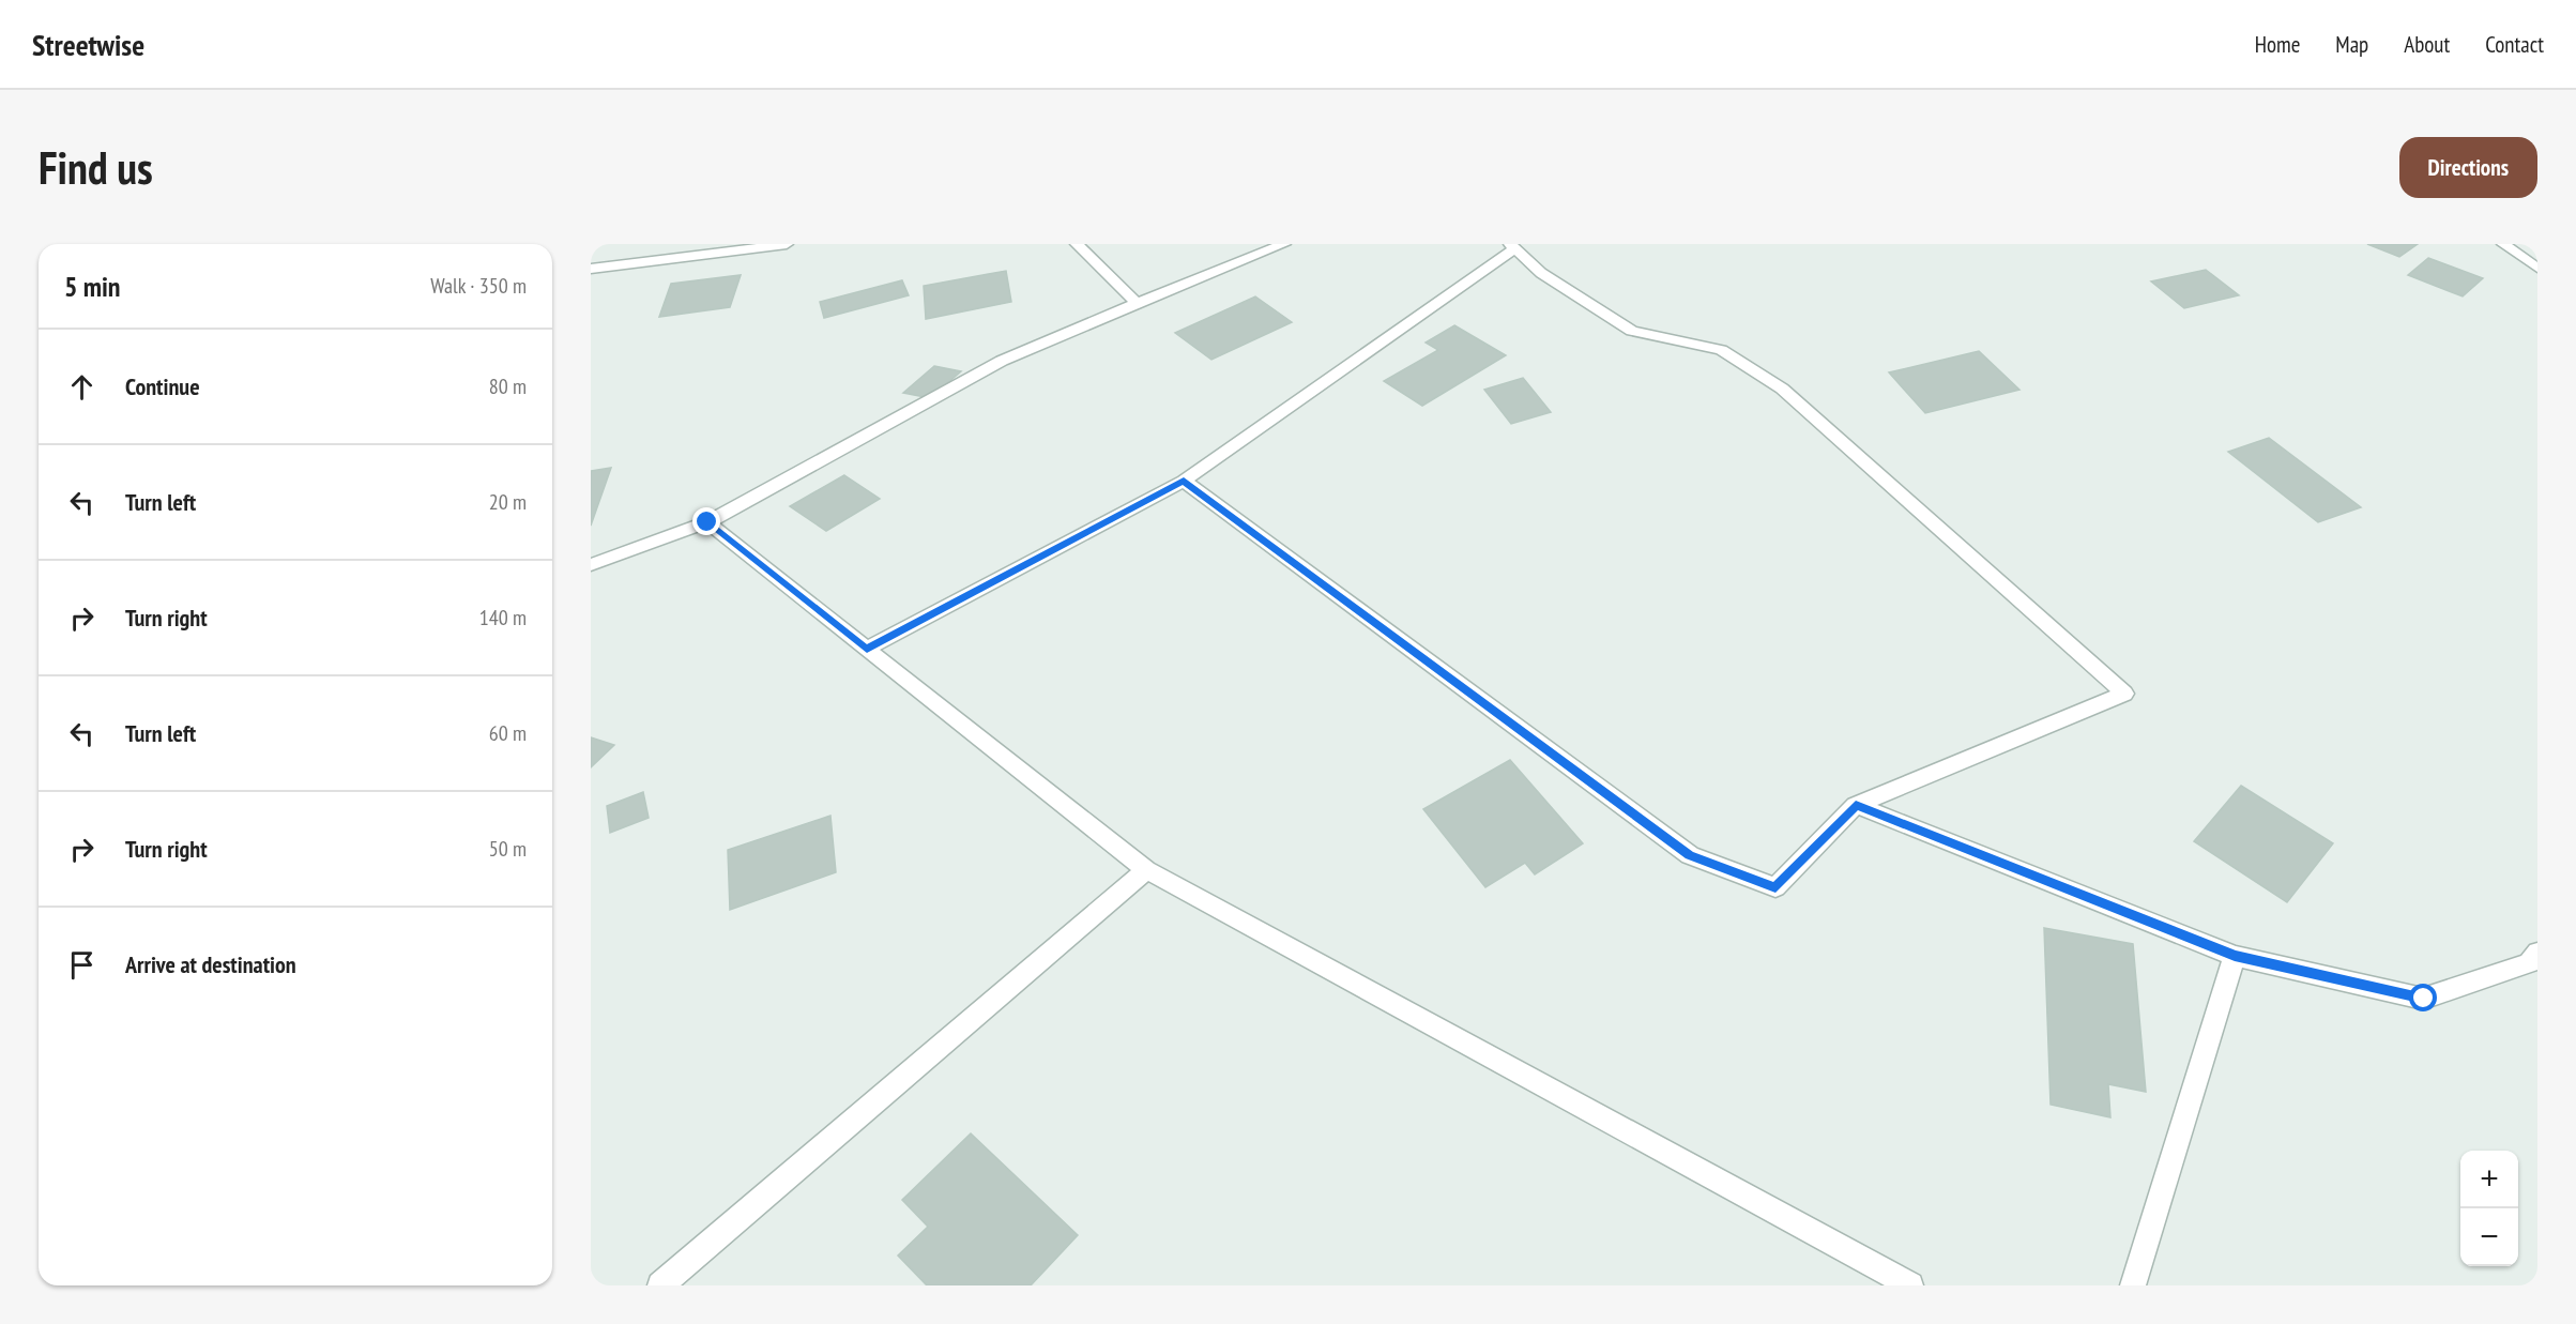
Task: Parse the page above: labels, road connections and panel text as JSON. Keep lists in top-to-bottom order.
{
  "page": {
    "header": "Streetwise",
    "nav": [
      "Home",
      "Map",
      "About",
      "Contact"
    ],
    "buttons": "Directions",
    "title": "Find us",
    "heading": ["5 min", "Walk · 350 m"],
    "list": [
      ["Continue", "80 m"],
      ["Turn left", "20 m"],
      ["Turn right", "140 m"],
      ["Turn left", "60 m"],
      ["Turn right", "50 m"],
      "Arrive at destination"
    ],
    "map_buttons": ["+", "−"]
  }
}
